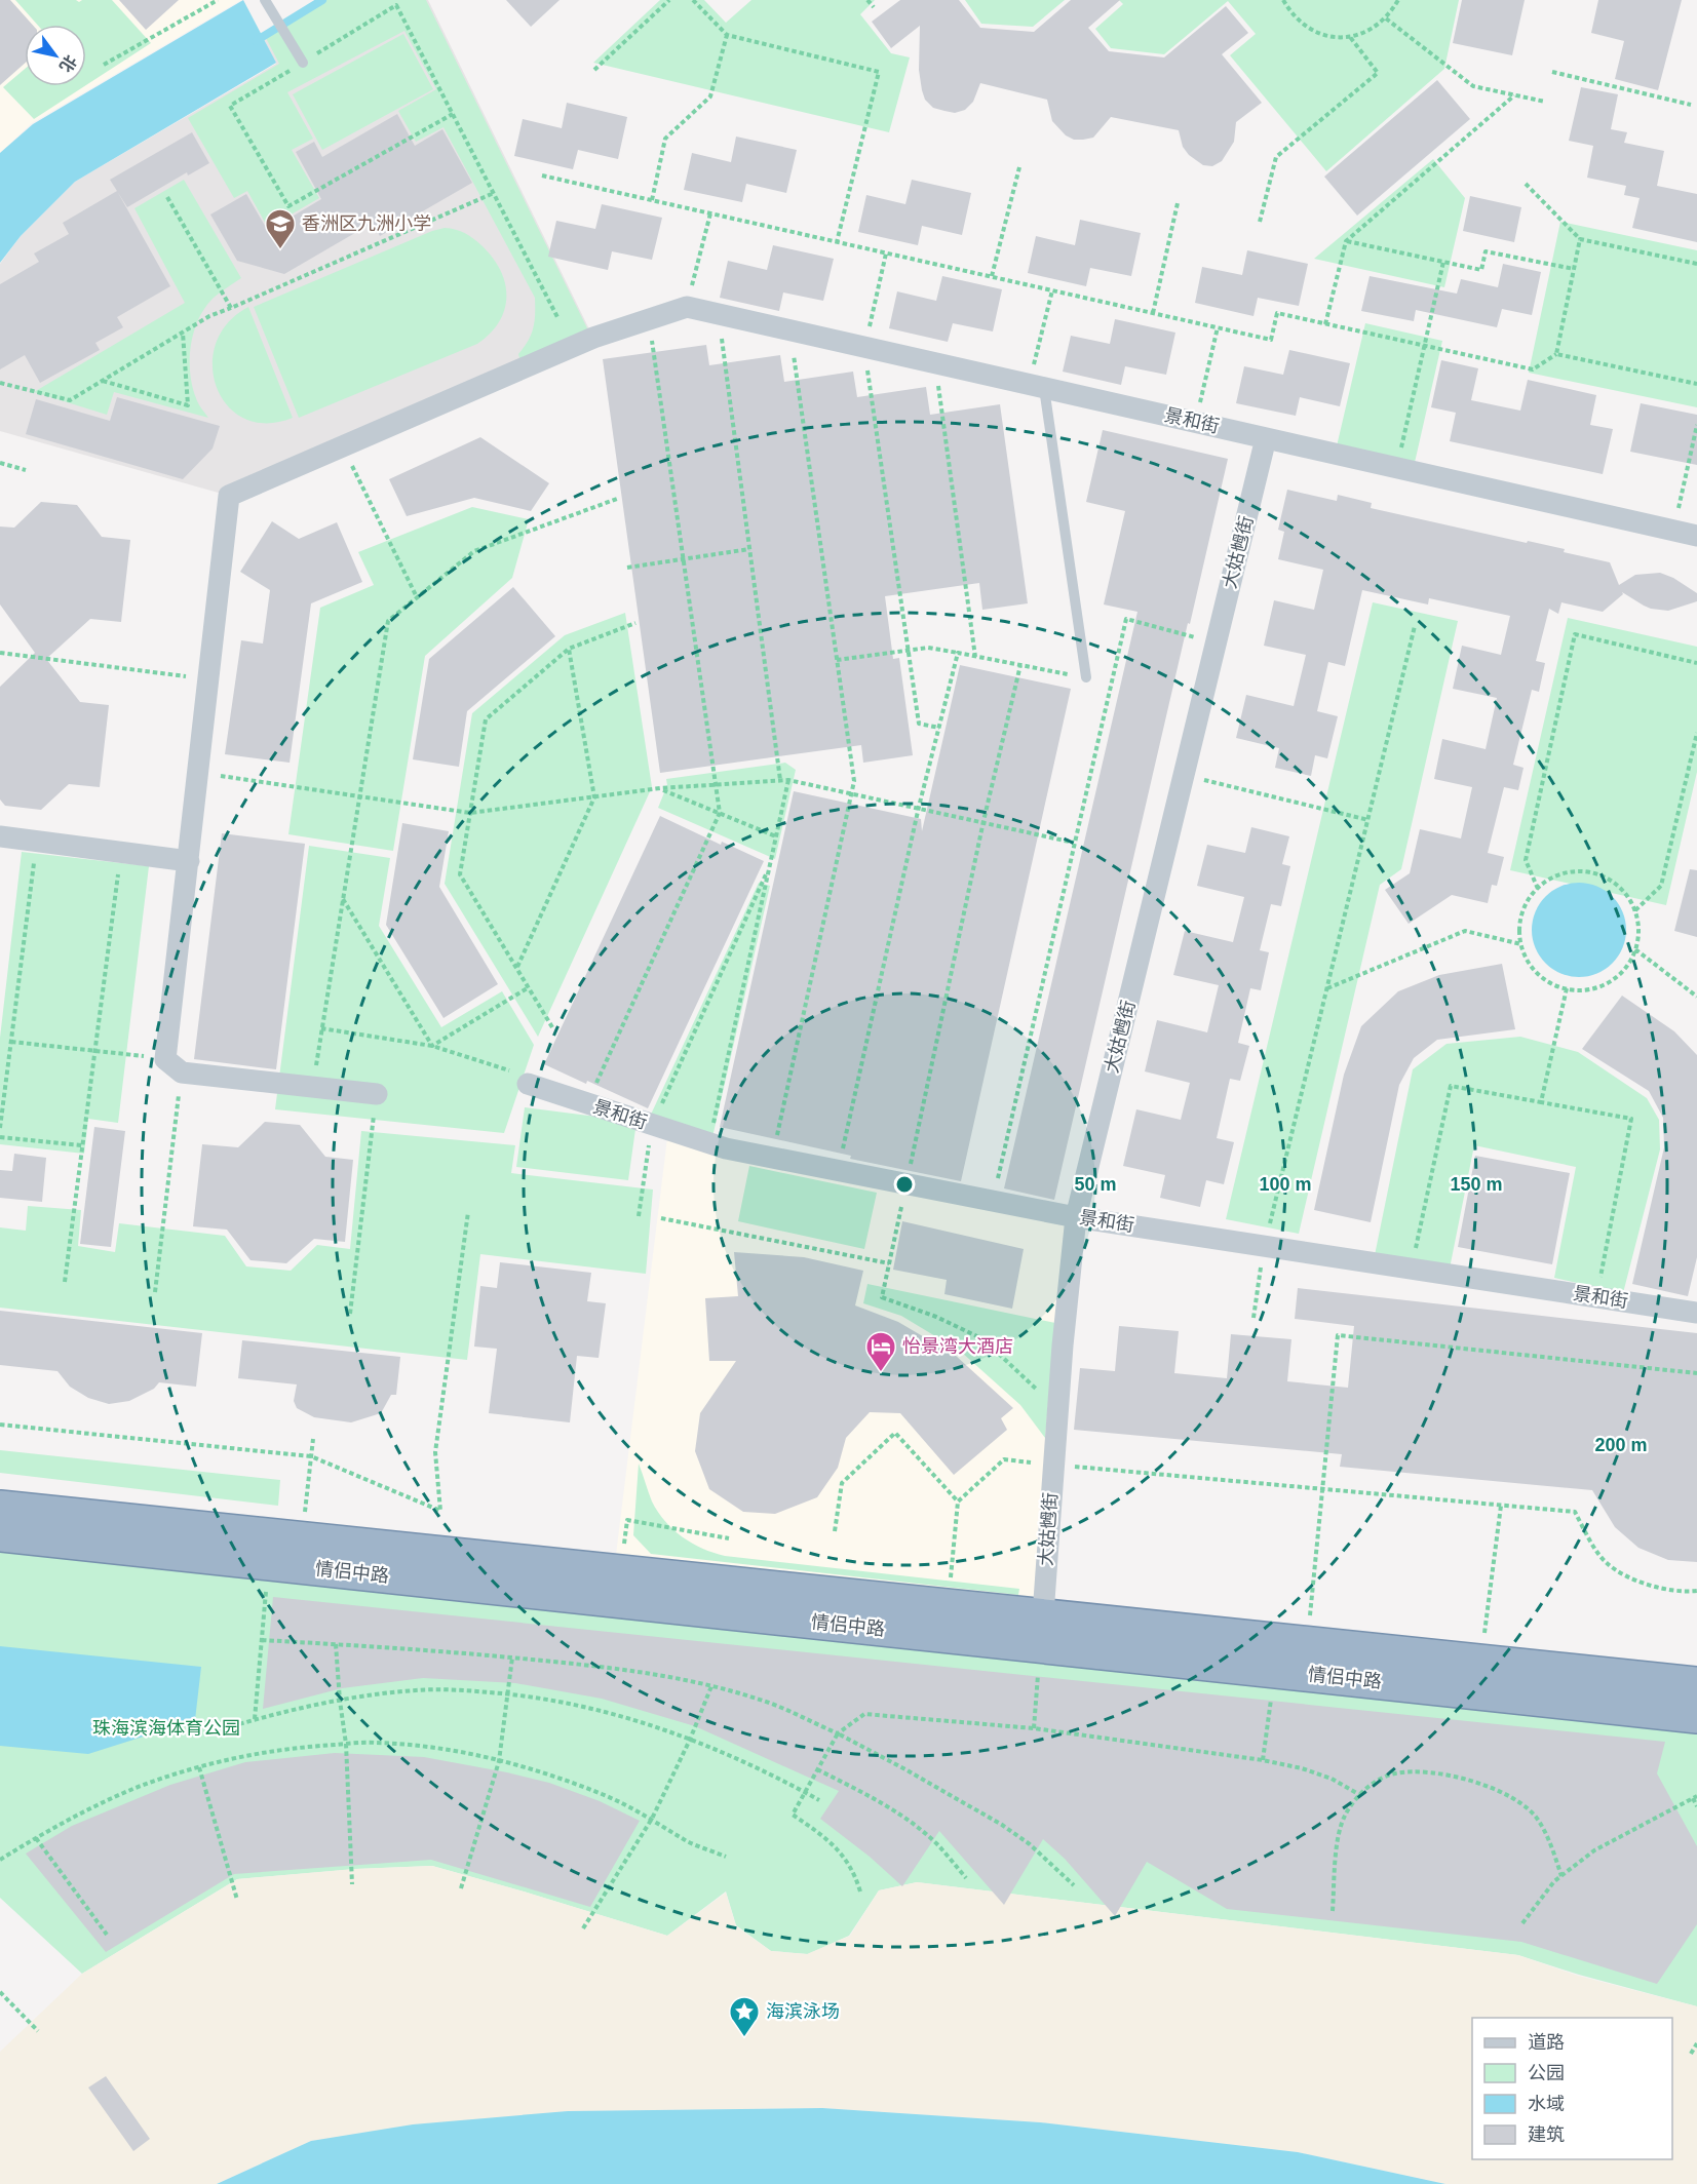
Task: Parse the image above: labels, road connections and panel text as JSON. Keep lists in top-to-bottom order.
{
  "streets": {
    "highway": ["情侣中路"],
    "street": ["景和街", "大姑乸街"]
  },
  "crossings": [
    ["景和街", "大姑乸街"],
    ["大姑乸街", "情侣中路"]
  ],
  "parks": ["珠海滨海体育公园"],
  "places": {
    "school or university": ["香洲区九洲小学"],
    "hotel": ["怡景湾大酒店"],
    "place": ["海滨泳场"]
  },
  "legend": [
    "道路",
    "公园",
    "水域",
    "建筑"
  ],
  "north": "bottom right",
  "rings": [
    "50 m",
    "100 m",
    "150 m",
    "200 m"
  ]
}
